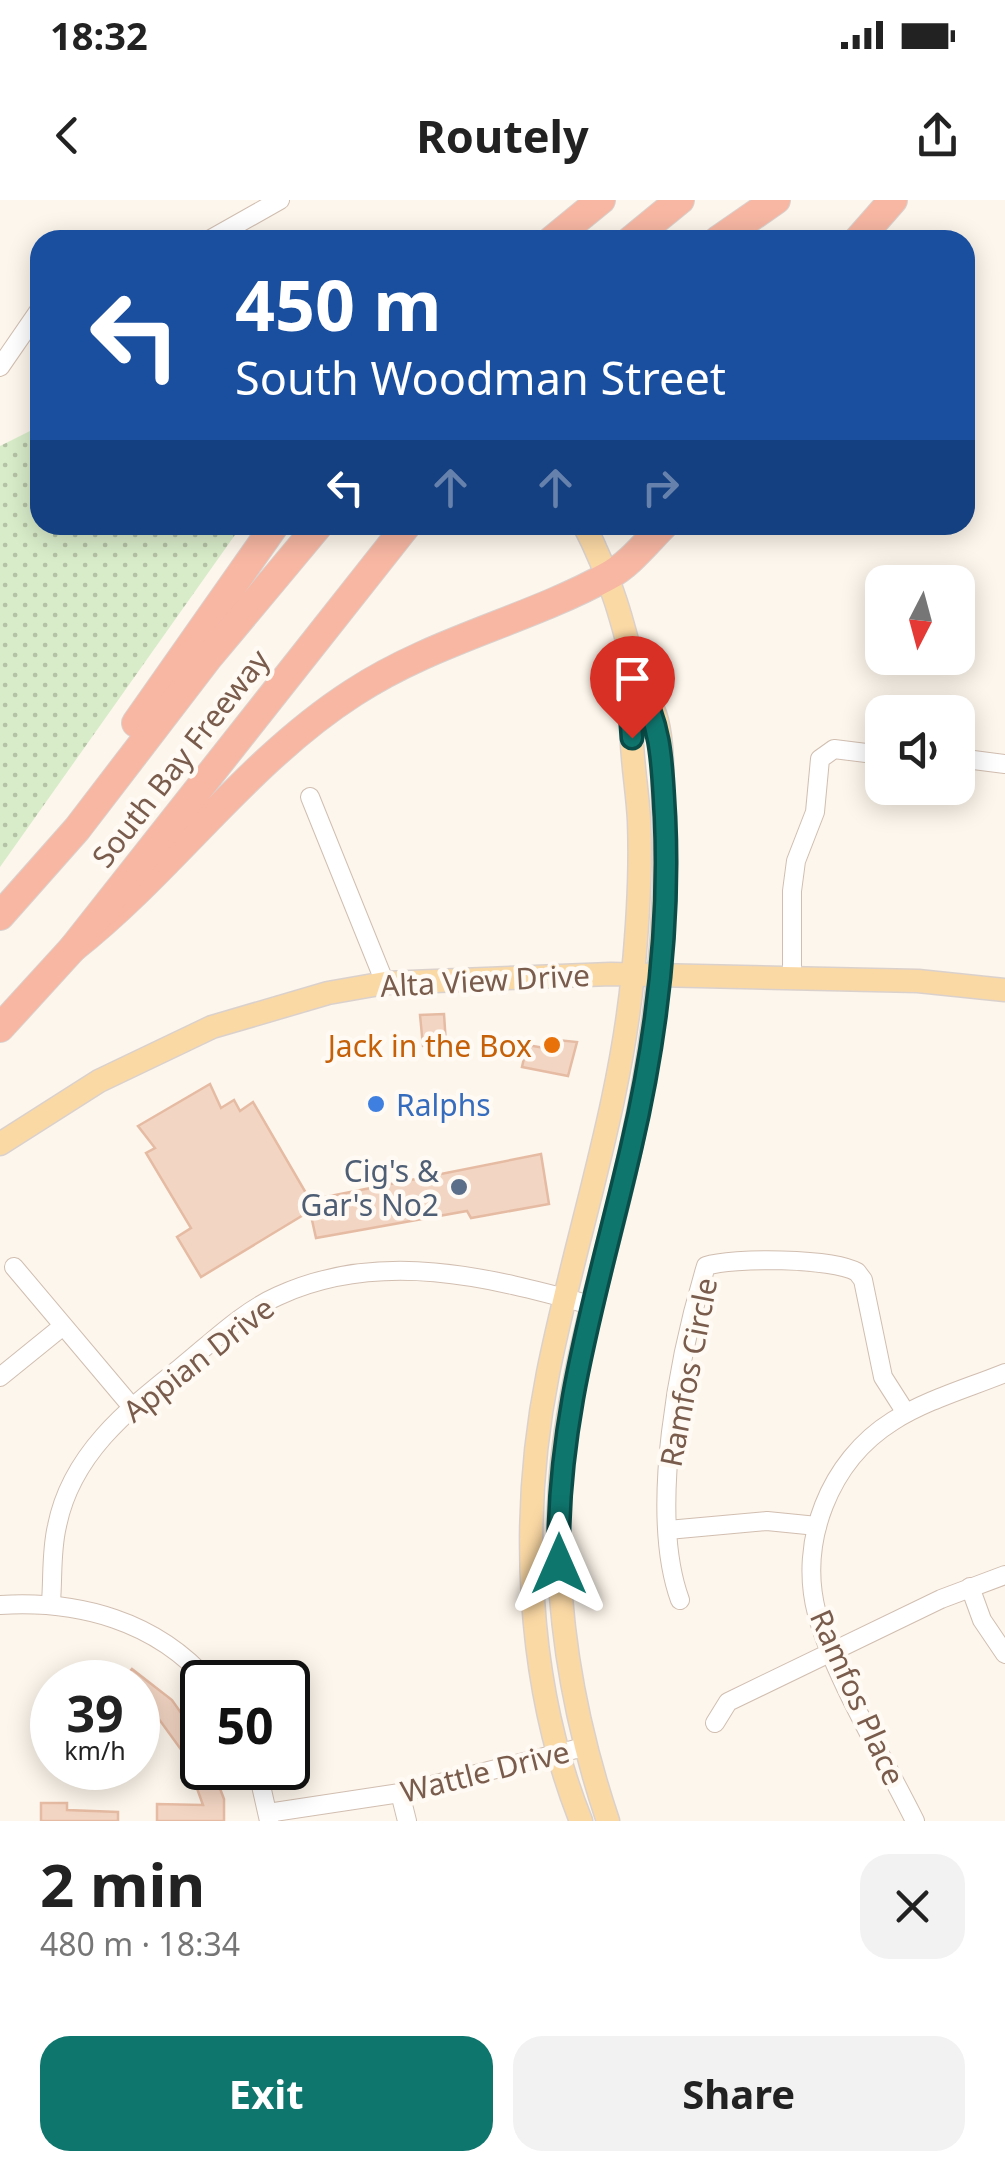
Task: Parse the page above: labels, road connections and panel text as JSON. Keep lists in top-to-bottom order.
{
  "streets": {
    "highway": ["South Bay Freeway"],
    "main road": ["Alta View Drive"],
    "street": [
      "Appian Drive",
      "Ramfos Circle",
      "Ramfos Place",
      "Wattle Drive"
    ]
  },
  "crossings": [
    ["Ramfos Circle", "Ramfos Place"]
  ],
  "places": ["Jack in the Box", "Ralphs", "Cig's & Gar's No2"],
  "north": "bottom",
  "page": {
    "status": "18:32",
    "header": "Routely",
    "turn": ["450 m", "South Woodman Street"],
    "speed": "39 km/h",
    "limit": "50",
    "heading": ["2 min", "480 m · 18:34"],
    "buttons": ["Exit", "Share"]
  }
}
